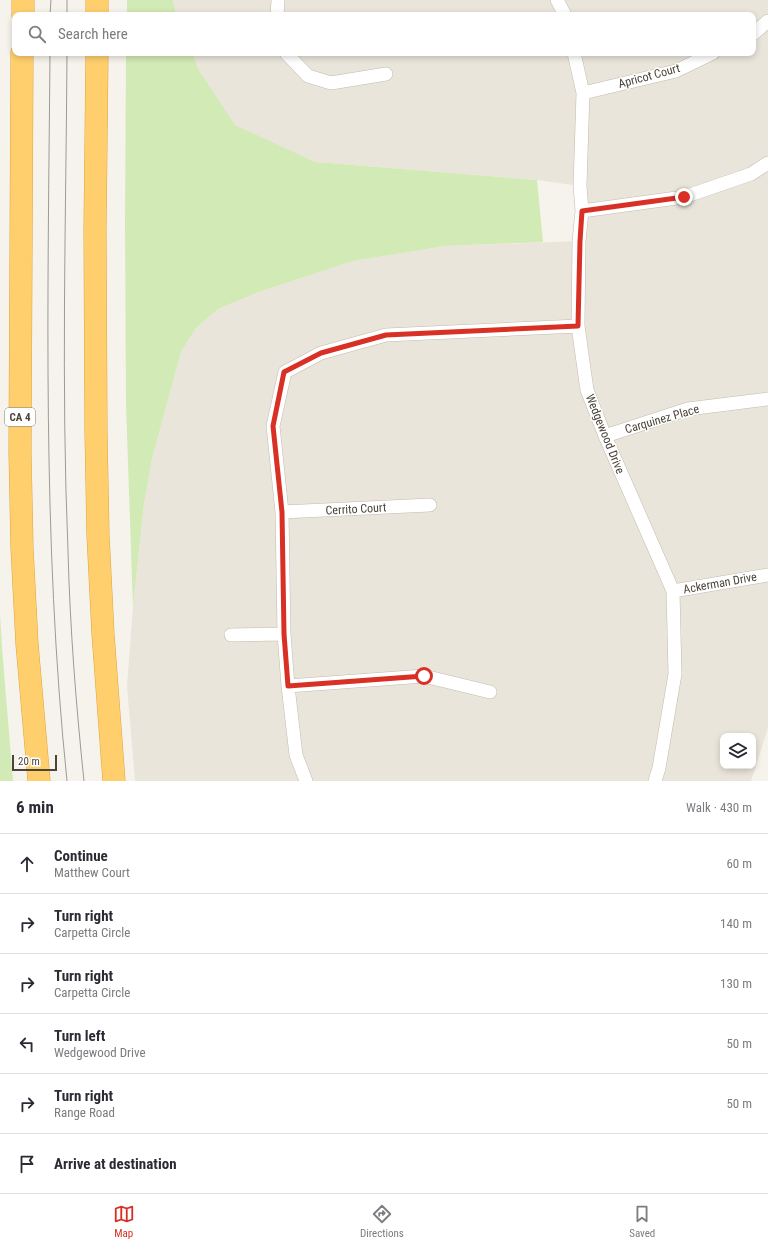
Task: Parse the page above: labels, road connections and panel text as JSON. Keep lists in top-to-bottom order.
{
  "streets": {
    "highway": ["CA 4"],
    "street": [
      "Apricot Court",
      "Carquinez Place",
      "Wedgewood Drive",
      "Cerrito Court",
      "Ackerman Drive"
    ]
  },
  "crossings": [
    ["Apricot Court", "Wedgewood Drive"],
    ["Carquinez Place", "Wedgewood Drive"],
    ["Wedgewood Drive", "Ackerman Drive"]
  ],
  "scale_bar": "20 m",
  "page": {
    "search": "Search here",
    "scale": "20 m",
    "heading": ["6 min", "Walk · 430 m"],
    "list": [
      ["Continue", "Matthew Court", "60 m"],
      ["Turn right", "Carpetta Circle", "140 m"],
      ["Turn right", "Carpetta Circle", "130 m"],
      ["Turn left", "Wedgewood Drive", "50 m"],
      ["Turn right", "Range Road", "50 m"],
      "Arrive at destination"
    ],
    "nav": ["Map", "Directions", "Saved"]
  }
}
